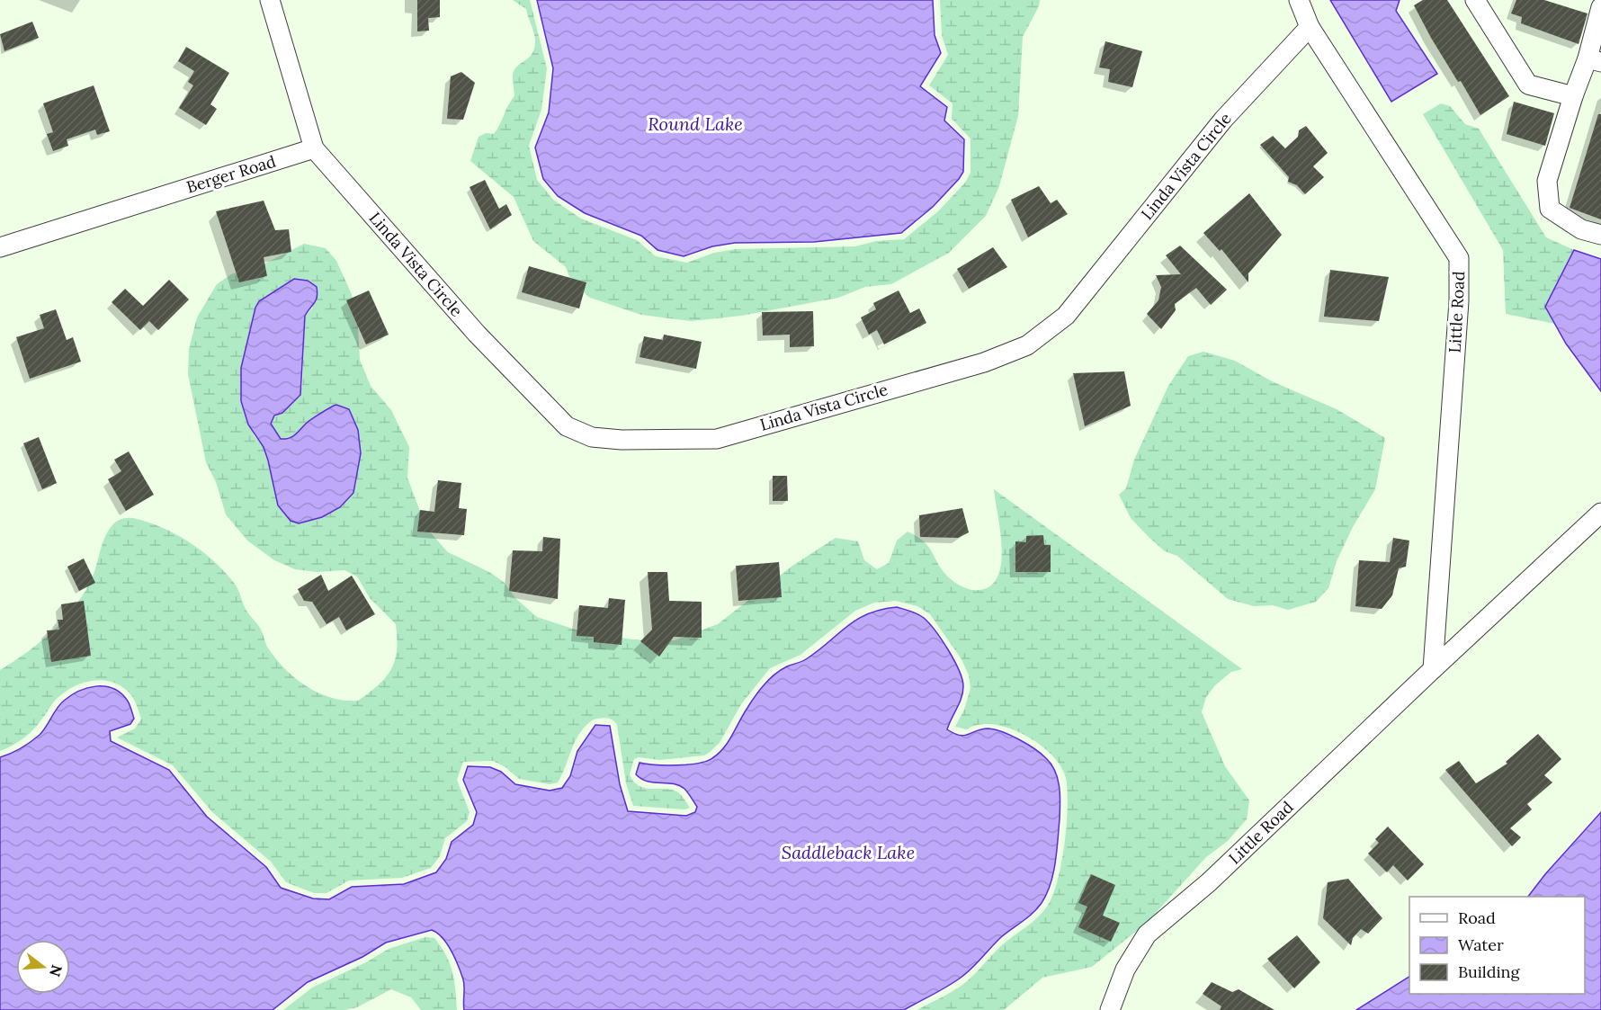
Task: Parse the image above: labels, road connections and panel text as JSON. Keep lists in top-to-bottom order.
{
  "streets": {
    "street": ["Linda Vista Circle", "Berger Road", "Little Road"]
  },
  "crossings": [
    ["Linda Vista Circle", "Berger Road"],
    ["Linda Vista Circle", "Little Road"]
  ],
  "water": ["Round Lake", "Saddleback Lake"],
  "legend": ["Road", "Water", "Building"],
  "north": "right"
}
